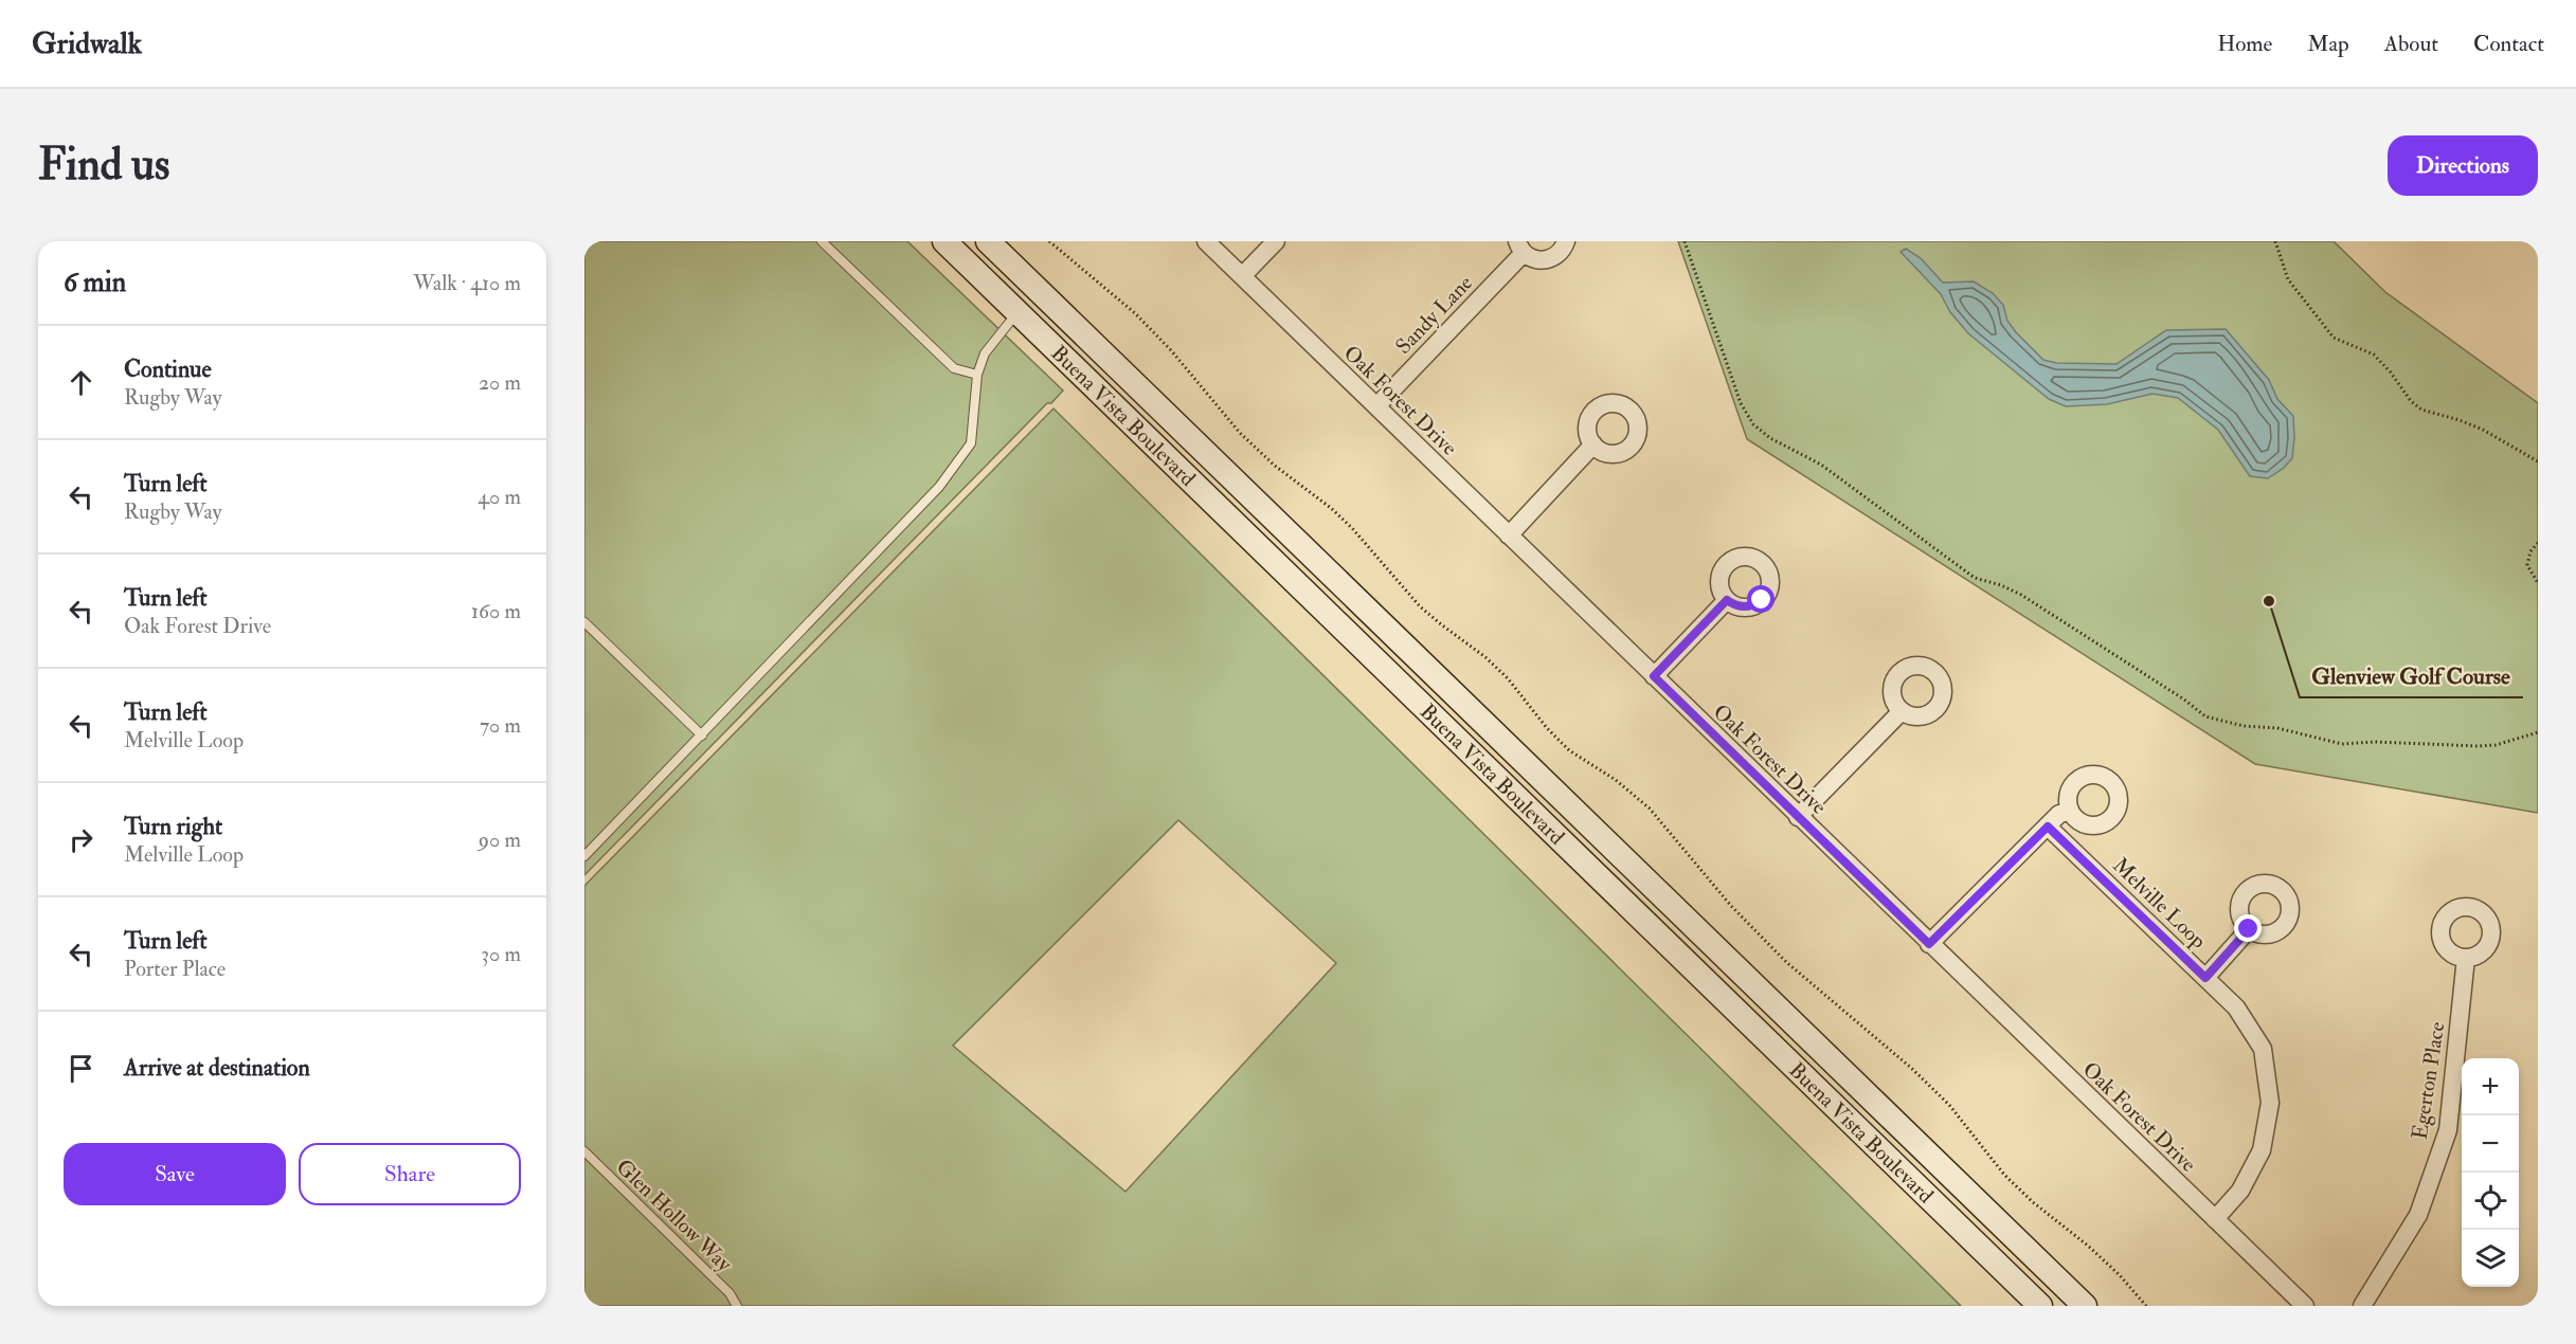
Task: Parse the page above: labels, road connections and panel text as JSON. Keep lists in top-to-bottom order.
{
  "streets": {
    "main road": ["Buena Vista Boulevard"],
    "street": [
      "Sandy Lane",
      "Oak Forest Drive",
      "Melville Loop",
      "Egerton Place"
    ],
    "lane": ["Glen Hollow Way"]
  },
  "crossings": [
    ["Sandy Lane", "Oak Forest Drive"],
    ["Oak Forest Drive", "Melville Loop"]
  ],
  "places": ["Glenview Golf Course"],
  "page": {
    "header": "Gridwalk",
    "nav": [
      "Home",
      "Map",
      "About",
      "Contact"
    ],
    "buttons": [
      "Directions",
      ["Save", "Share"]
    ],
    "title": "Find us",
    "heading": ["6 min", "Walk · 410 m"],
    "list": [
      ["Continue", "Rugby Way", "20 m"],
      ["Turn left", "Rugby Way", "40 m"],
      ["Turn left", "Oak Forest Drive", "160 m"],
      ["Turn left", "Melville Loop", "70 m"],
      ["Turn right", "Melville Loop", "90 m"],
      ["Turn left", "Porter Place", "30 m"],
      "Arrive at destination"
    ],
    "map_buttons": ["+", "−"]
  }
}
